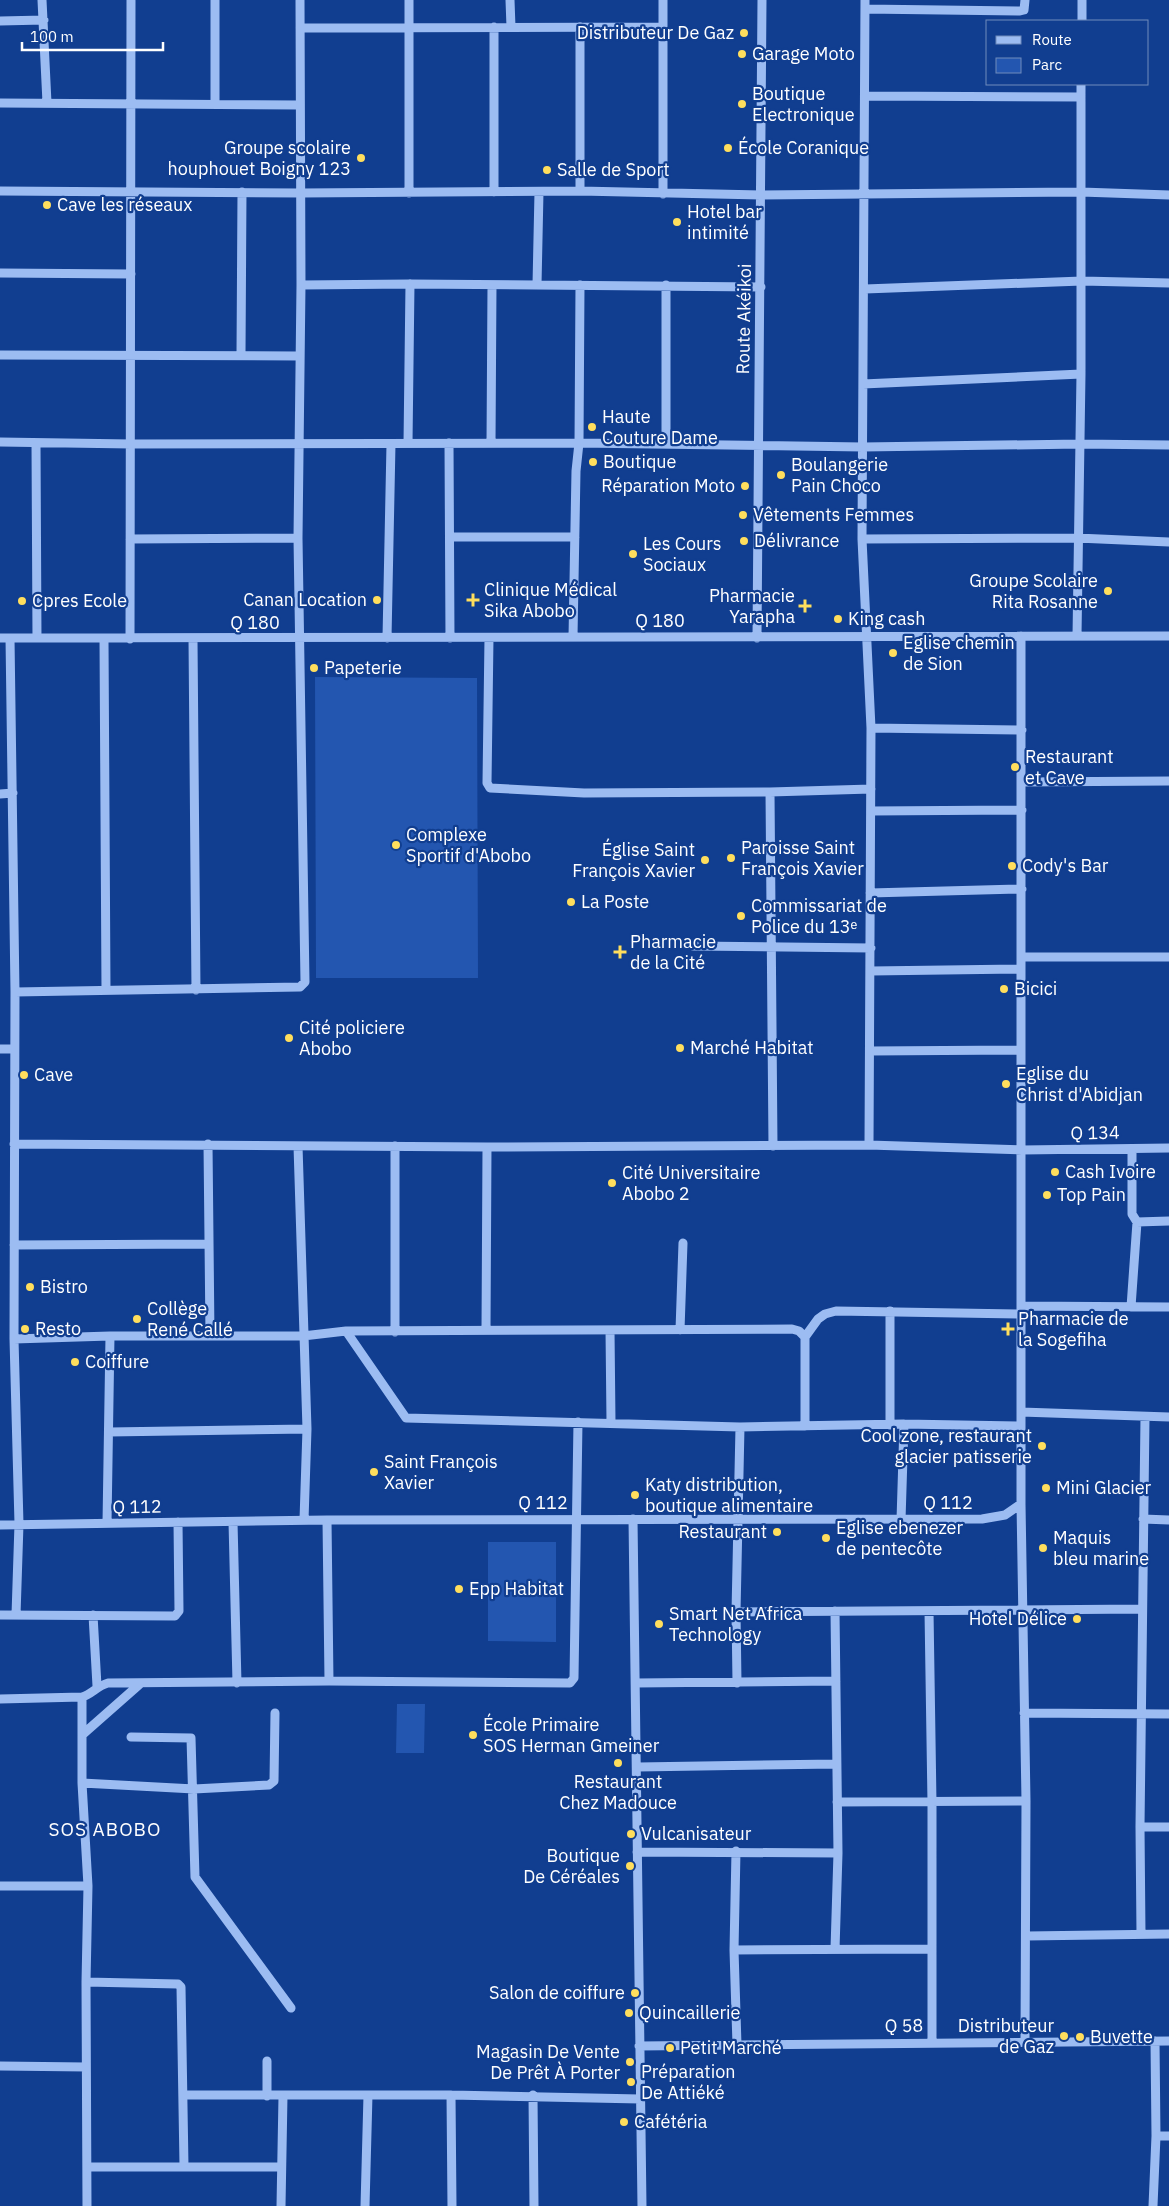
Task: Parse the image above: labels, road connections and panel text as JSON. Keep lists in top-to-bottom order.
{
  "streets": {
    "street": [
      "Route Akéikoi",
      "Q 180",
      "Q 134",
      "Q 112",
      "Q 58"
    ]
  },
  "crossings": [
    ["Route Akéikoi", "Q 180"]
  ],
  "districts": ["SOS ABOBO"],
  "places": {
    "other": [
      "Distributeur De Gaz",
      "Garage Moto",
      "Boutique Electronique",
      "École Coranique",
      "Groupe scolaire houphouet Boigny 123",
      "Salle de Sport",
      "Cave les réseaux",
      "Hotel bar intimité",
      "Haute Couture Dame",
      "Boutique",
      "Boulangerie Pain Choco",
      "Réparation Moto",
      "Vêtements Femmes",
      "Délivrance",
      "Les Cours Sociaux",
      "Groupe Scolaire Rita Rosanne",
      "Canan Location",
      "Cpres Ecole",
      "King cash",
      "Eglise chemin de Sion",
      "Papeterie",
      "Restaurant et Cave",
      "Complexe Sportif d'Abobo",
      "Paroisse Saint François Xavier",
      "Église Saint François Xavier",
      "Cody's Bar",
      "La Poste",
      "Commissariat de Police du 13ᵉ",
      "Bicici",
      "Cité policiere Abobo",
      "Marché Habitat",
      "Cave",
      "Eglise du Christ d'Abidjan",
      "Cash Ivoire",
      "Cité Universitaire Abobo 2",
      "Top Pain",
      "Bistro",
      "Collège René Callé",
      "Resto",
      "Coiffure",
      "Cool zone, restaurant glacier patisserie",
      "Saint François Xavier",
      "Mini Glacier",
      "Katy distribution, boutique alimentaire",
      "Restaurant",
      "Eglise ebenezer de pentecôte",
      "Maquis bleu marine",
      "Epp Habitat",
      "Hotel Délice",
      "Smart Net Africa Technology",
      "École Primaire SOS Herman Gmeiner",
      "Restaurant Chez Madouce",
      "Vulcanisateur",
      "Boutique De Céréales",
      "Salon de coiffure",
      "Quincaillerie",
      "Distributeur de Gaz",
      "Buvette",
      "Petit Marché",
      "Magasin De Vente De Prêt À Porter",
      "Préparation De Attiéké",
      "Cafétéria"
    ],
    "health": [
      "Clinique Médical Sika Abobo",
      "Pharmacie Yarapha",
      "Pharmacie de la Cité",
      "Pharmacie de la Sogefiha"
    ]
  },
  "legend": ["Route", "Parc"],
  "scale_bar": "100 m"
}
